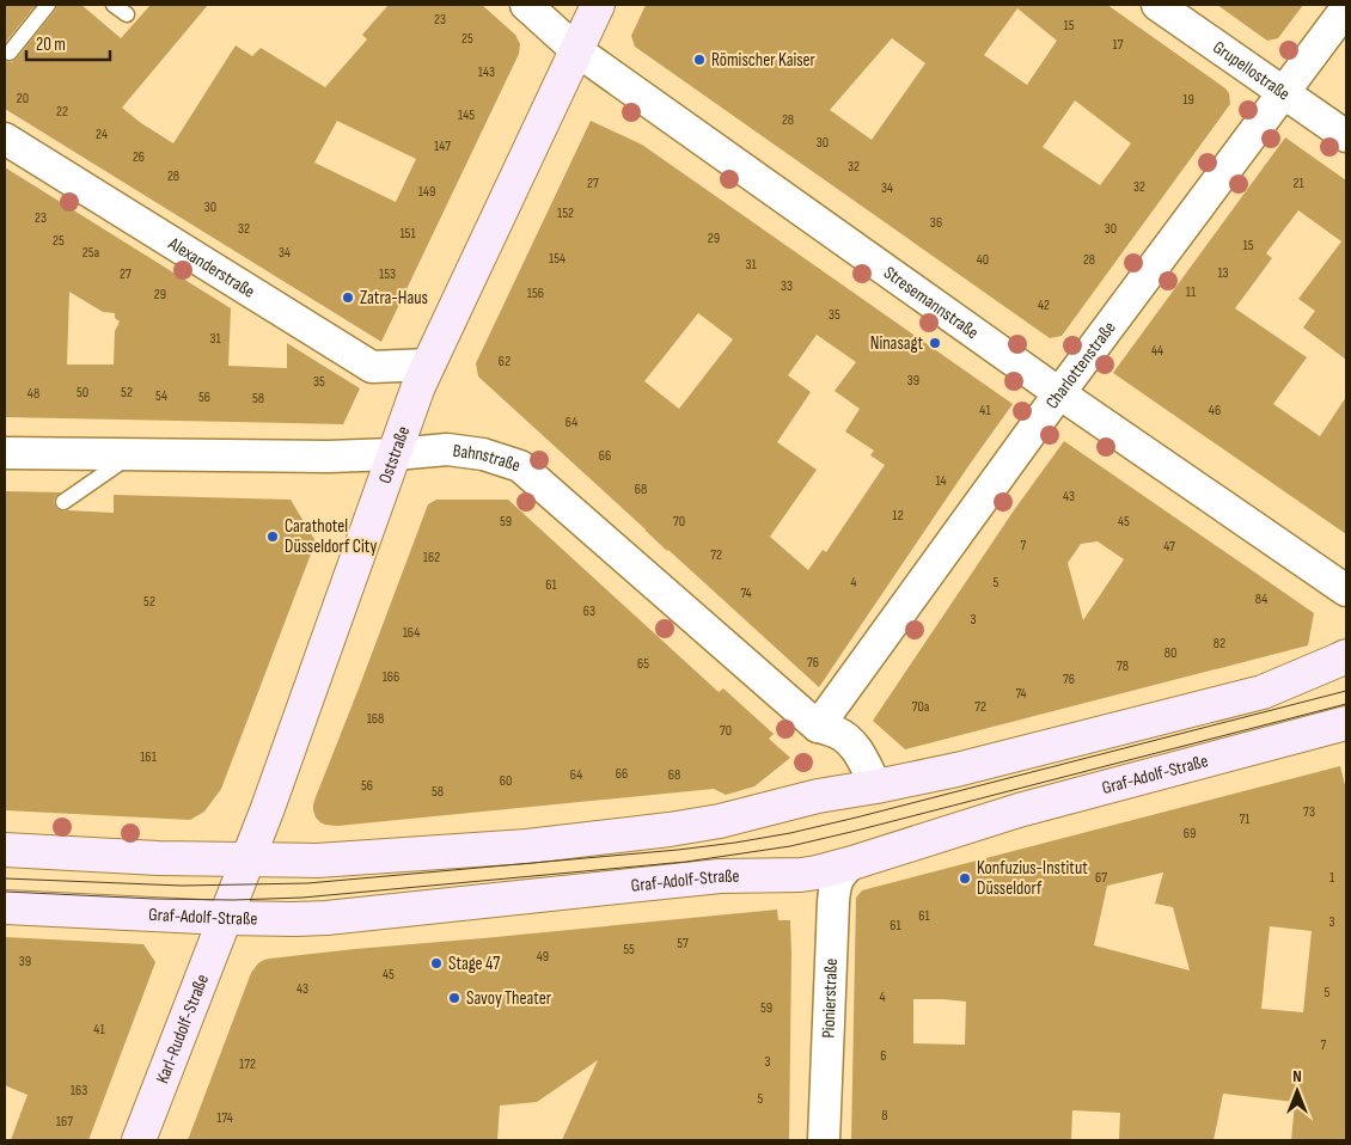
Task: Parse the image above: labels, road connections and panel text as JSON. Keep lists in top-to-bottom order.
{
  "streets": {
    "main road": ["Oststraße", "Graf-Adolf-Straße", "Karl-Rudolf-Straße"],
    "street": [
      "Grupellostraße",
      "Alexanderstraße",
      "Stresemannstraße",
      "Charlottenstraße",
      "Bahnstraße",
      "Pionierstraße"
    ]
  },
  "crossings": [
    ["Grupellostraße", "Charlottenstraße"],
    ["Alexanderstraße", "Oststraße"],
    ["Stresemannstraße", "Charlottenstraße"],
    ["Stresemannstraße", "Oststraße"],
    ["Charlottenstraße", "Bahnstraße"],
    ["Oststraße", "Bahnstraße"],
    ["Oststraße", "Graf-Adolf-Straße"],
    ["Oststraße", "Karl-Rudolf-Straße"],
    ["Graf-Adolf-Straße", "Pionierstraße"],
    ["Graf-Adolf-Straße", "Karl-Rudolf-Straße"]
  ],
  "places": [
    "Römischer Kaiser",
    "Zatra-Haus",
    "Ninasagt",
    "Carathotel Düsseldorf City",
    "Konfuzius-Institut Düsseldorf",
    "Stage 47",
    "Savoy Theater"
  ],
  "house_numbers": [
    "23",
    "15",
    "25",
    "17",
    "143",
    "20",
    "19",
    "22",
    "145",
    "28",
    "24",
    "30",
    "147",
    "26",
    "32",
    "28",
    "27",
    "21",
    "32",
    "34",
    "149",
    "30",
    "152",
    "23",
    "36",
    "32",
    "30",
    "151",
    "29",
    "25",
    "15",
    "25a",
    "34",
    "154",
    "40",
    "28",
    "31",
    "13",
    "27",
    "153",
    "33",
    "11",
    "156",
    "29",
    "42",
    "35",
    "31",
    "44",
    "62",
    "39",
    "35",
    "50",
    "52",
    "48",
    "54",
    "56",
    "58",
    "41",
    "46",
    "64",
    "66",
    "14",
    "68",
    "43",
    "12",
    "59",
    "70",
    "45",
    "7",
    "47",
    "72",
    "162",
    "4",
    "5",
    "61",
    "74",
    "84",
    "52",
    "63",
    "3",
    "164",
    "82",
    "80",
    "76",
    "65",
    "78",
    "166",
    "76",
    "74",
    "70a",
    "72",
    "168",
    "70",
    "161",
    "66",
    "64",
    "68",
    "60",
    "56",
    "58",
    "73",
    "71",
    "69",
    "67",
    "1",
    "61",
    "3",
    "61",
    "57",
    "55",
    "49",
    "39",
    "45",
    "43",
    "5",
    "4",
    "59",
    "41",
    "7",
    "6",
    "3",
    "172",
    "163",
    "5",
    "8",
    "174",
    "167"
  ],
  "scale_bar": "20 m",
  "north": "top"
}
